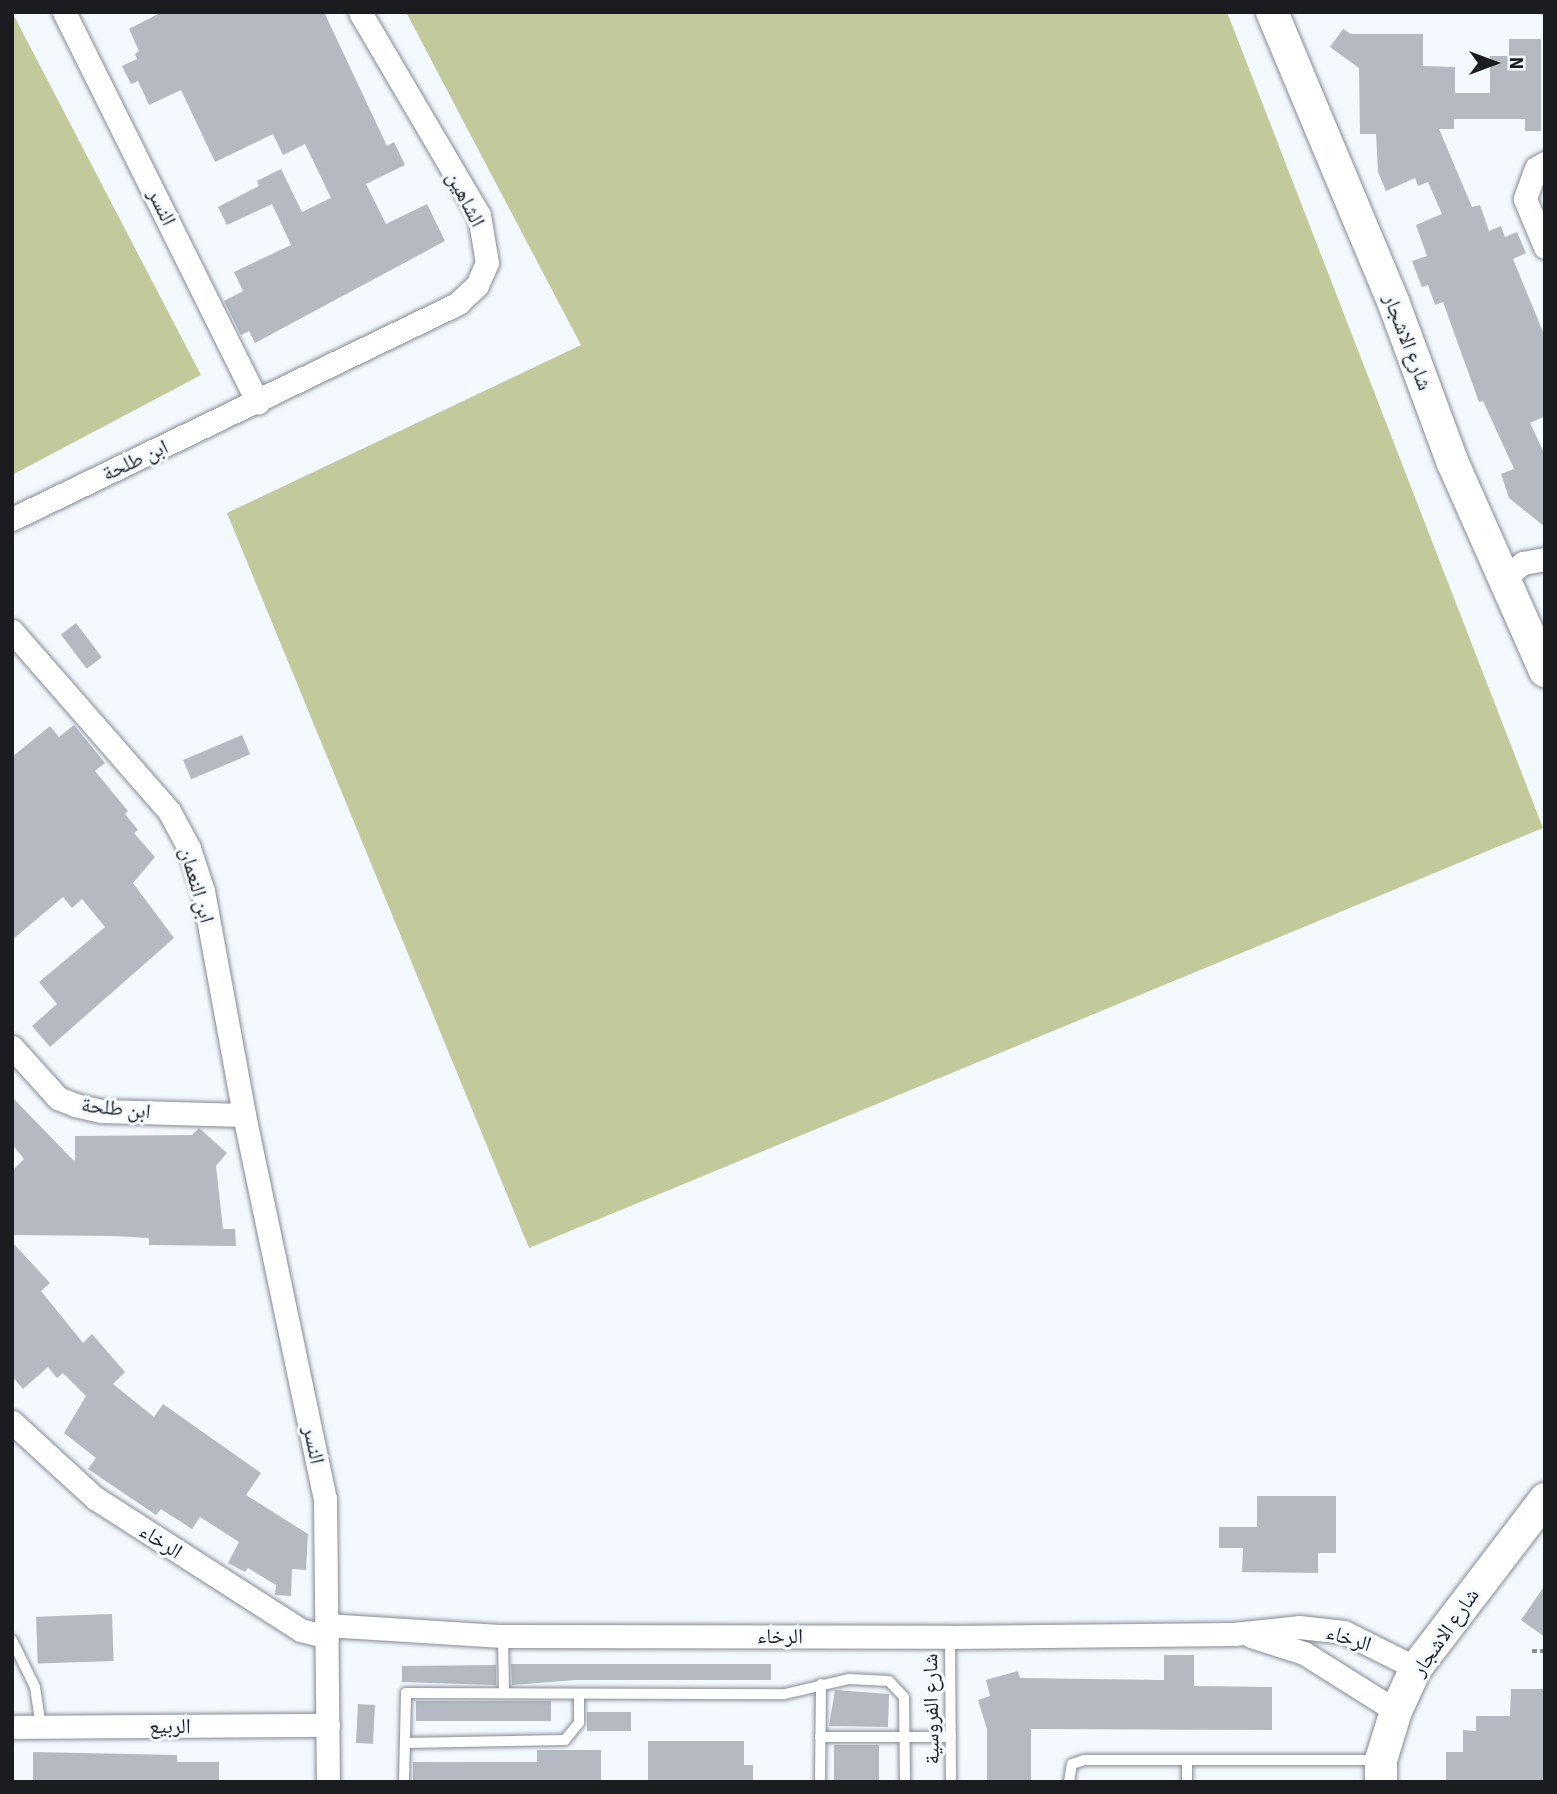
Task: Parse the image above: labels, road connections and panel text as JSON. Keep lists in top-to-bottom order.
{
  "streets": {
    "street": [
      "الشاهين",
      "النسر",
      "شارع الاشجار",
      "ابن طلحة",
      "ابن النعمان",
      "الرخاء",
      "الربيع"
    ],
    "lane": ["شارع الفروسية"]
  },
  "crossings": [
    ["الشاهين", "النسر"],
    ["الشاهين", "ابن طلحة"],
    ["النسر", "ابن طلحة"],
    ["النسر", "ابن النعمان"],
    ["النسر", "الرخاء"],
    ["النسر", "الربيع"],
    ["شارع الاشجار", "الرخاء"],
    ["ابن طلحة", "ابن النعمان"],
    ["الرخاء", "شارع الفروسية"]
  ],
  "north": "right"
}
